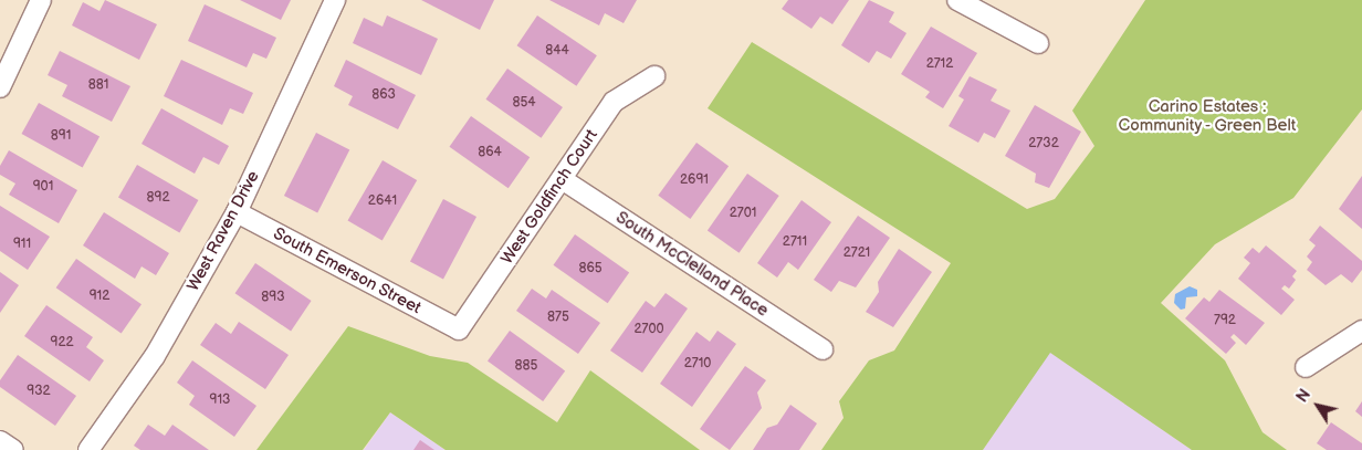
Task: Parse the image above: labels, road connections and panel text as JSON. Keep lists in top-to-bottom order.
{
  "streets": {
    "street": [
      "West Goldfinch Court",
      "West Raven Drive",
      "South McClelland Place",
      "South Emerson Street"
    ]
  },
  "crossings": [
    ["West Goldfinch Court", "South McClelland Place"],
    ["West Goldfinch Court", "South Emerson Street"],
    ["West Raven Drive", "South Emerson Street"]
  ],
  "parks": ["Carino Estates : Community - Green Belt"],
  "house_numbers": [
    "844",
    "2712",
    "881",
    "863",
    "854",
    "891",
    "2732",
    "864",
    "2691",
    "901",
    "892",
    "2641",
    "2701",
    "2711",
    "911",
    "2721",
    "865",
    "912",
    "893",
    "875",
    "792",
    "2700",
    "922",
    "2710",
    "885",
    "932",
    "913"
  ],
  "north": "top left"
}
